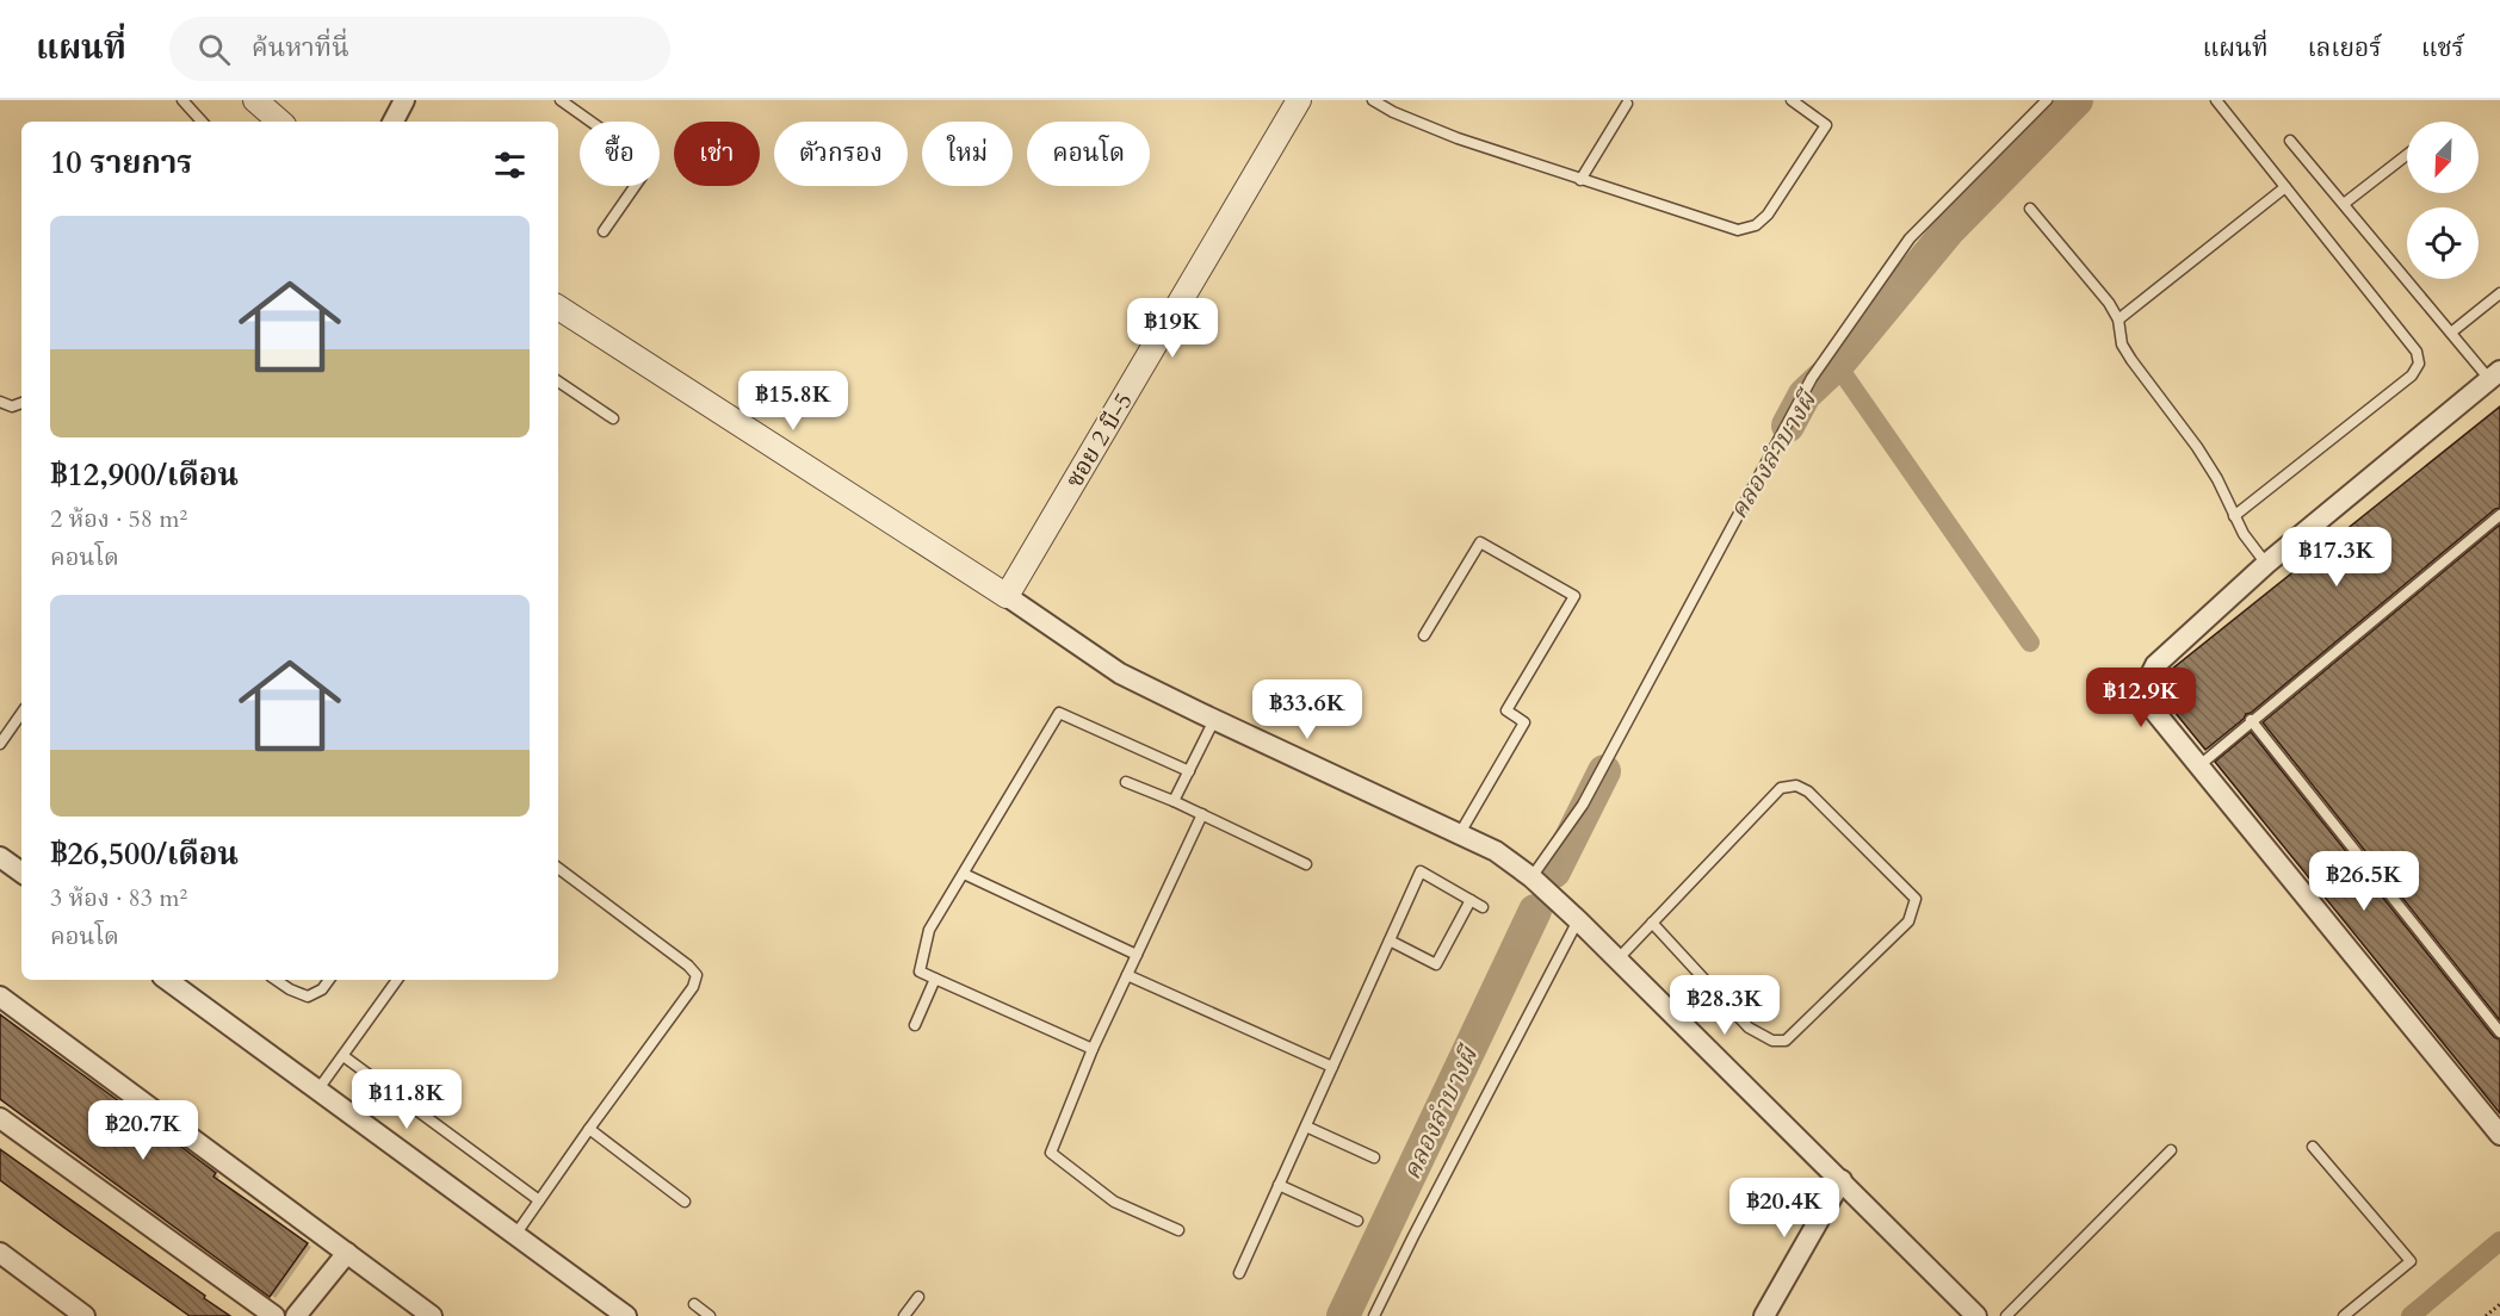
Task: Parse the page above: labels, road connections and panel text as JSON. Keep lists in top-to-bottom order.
{
  "streets": {
    "street": ["ซอย 2 บี-5"]
  },
  "water": ["คลองลำบางผี"],
  "north": "bottom left",
  "page": {
    "header": "แผนที่",
    "search": "ค้นหาที่นี่",
    "nav": ["แผนที่", "เลเยอร์", "แชร์"],
    "chip": [
      "ซื้อ",
      "เช่า",
      "ตัวกรอง",
      "ใหม่",
      "คอนโด"
    ],
    "heading": "10 รายการ",
    "list": [
      {
        "name": "฿12,900/เดือน",
        "note": "2 ห้อง · 58 m² · คอนโด"
      },
      {
        "name": "฿26,500/เดือน",
        "note": "3 ห้อง · 83 m² · คอนโด"
      }
    ],
    "price": [
      "฿19K",
      "฿15.8K",
      "฿17.3K",
      "฿12.9K",
      "฿33.6K",
      "฿26.5K",
      "฿28.3K",
      "฿11.8K",
      "฿20.7K",
      "฿20.4K"
    ]
  }
}
